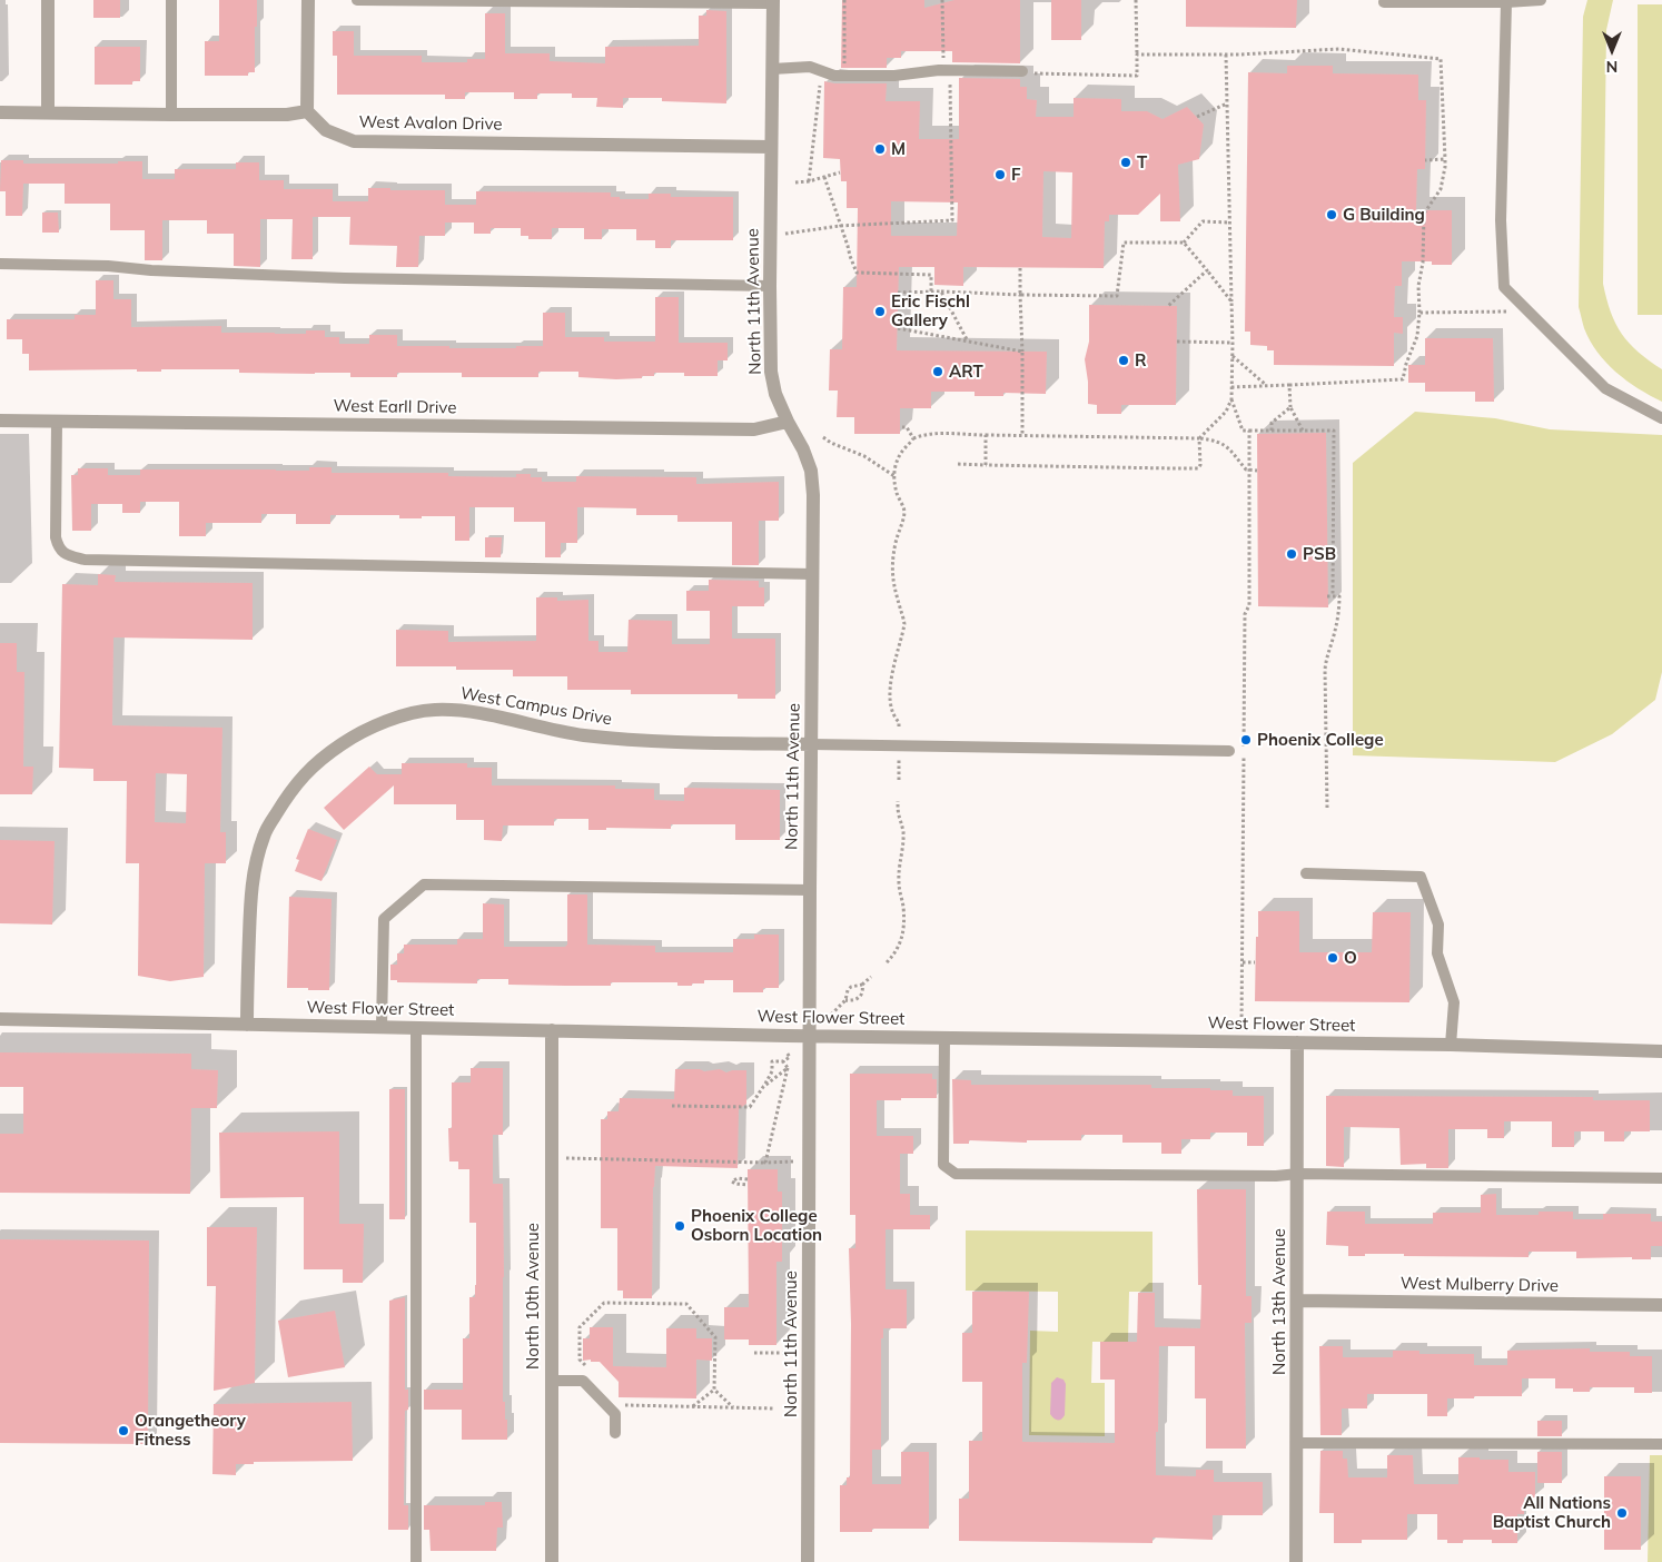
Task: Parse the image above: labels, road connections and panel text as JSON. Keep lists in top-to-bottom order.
{
  "streets": {
    "street": [
      "West Avalon Drive",
      "North 11th Avenue",
      "West Earll Drive",
      "West Campus Drive",
      "West Flower Street",
      "West Mulberry Drive",
      "North 10th Avenue",
      "North 13th Avenue"
    ]
  },
  "crossings": [
    ["West Avalon Drive", "North 11th Avenue"],
    ["North 11th Avenue", "West Earll Drive"],
    ["North 11th Avenue", "West Campus Drive"],
    ["North 11th Avenue", "West Flower Street"],
    ["West Campus Drive", "West Flower Street"],
    ["West Flower Street", "North 10th Avenue"],
    ["West Flower Street", "North 13th Avenue"],
    ["West Mulberry Drive", "North 13th Avenue"]
  ],
  "places": [
    "M",
    "T",
    "F",
    "G Building",
    "Eric Fischl Gallery",
    "R",
    "ART",
    "PSB",
    "Phoenix College",
    "O",
    "Phoenix College Osborn Location",
    "Orangetheory Fitness",
    "All Nations Baptist Church"
  ],
  "north": "bottom"
}
